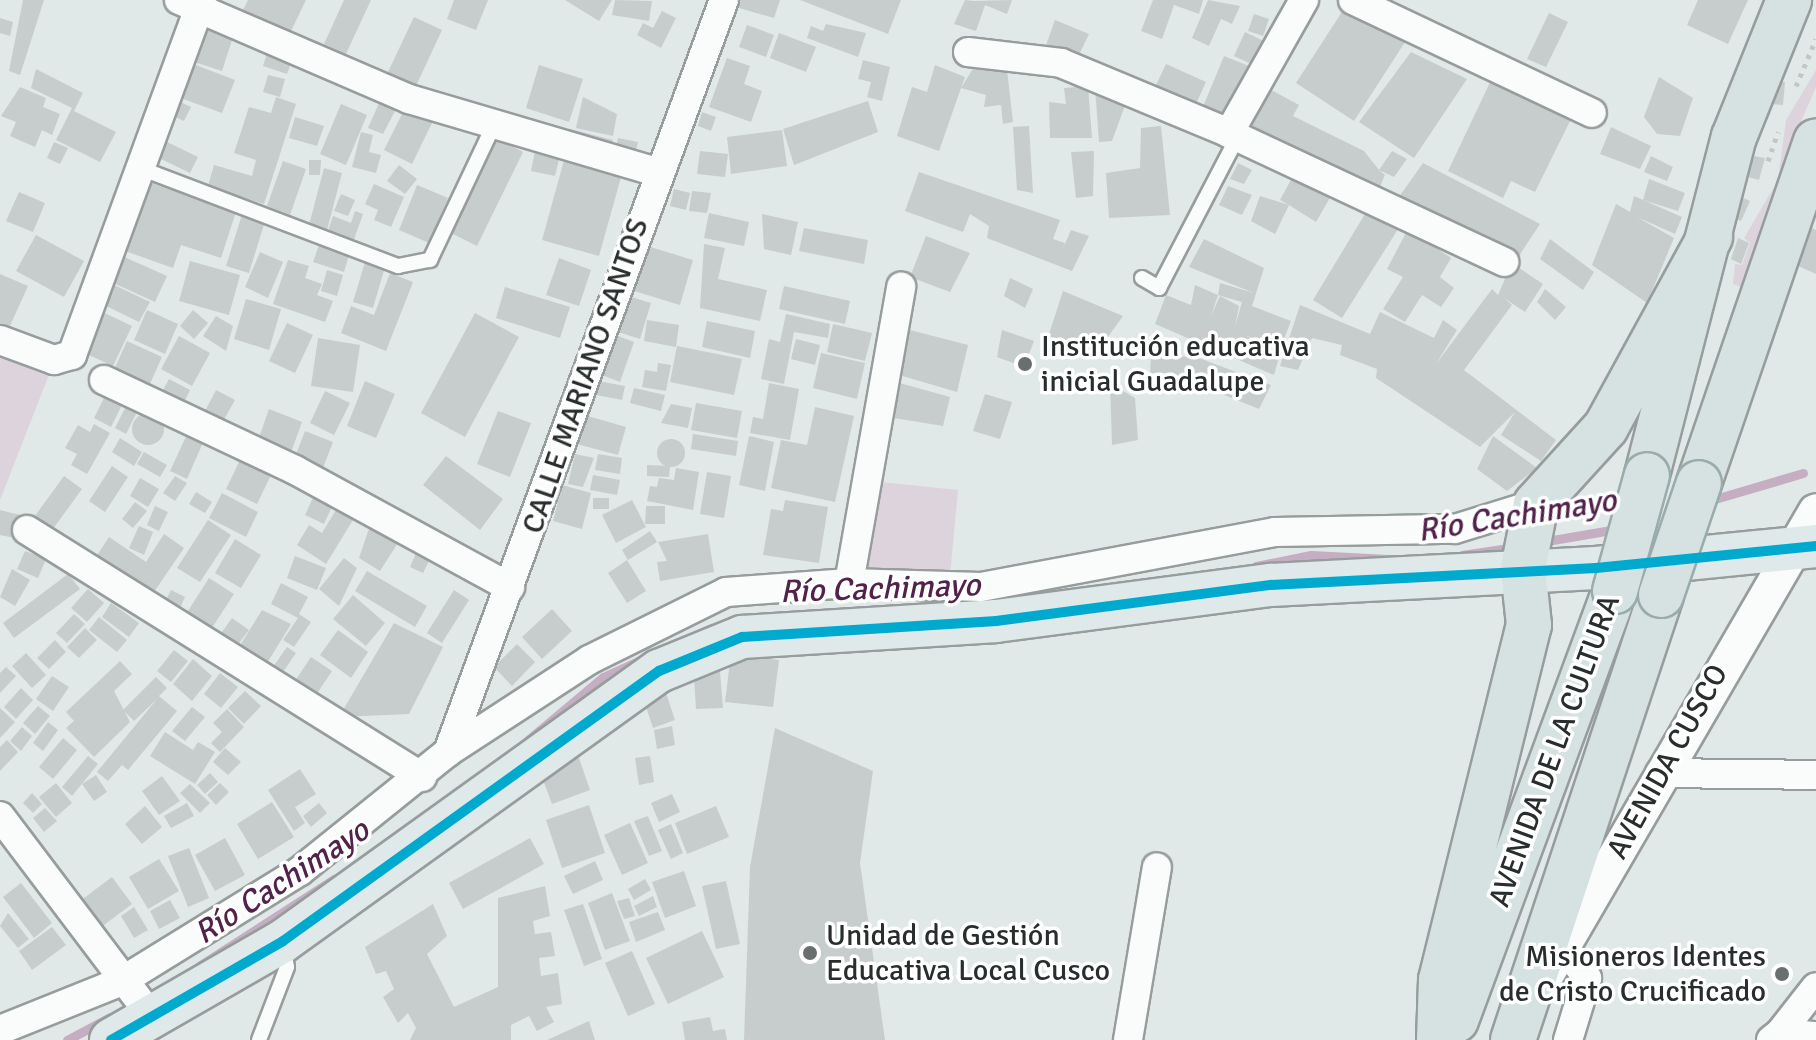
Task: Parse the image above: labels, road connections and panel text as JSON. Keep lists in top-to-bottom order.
{
  "streets": {
    "highway": ["AVENIDA DE LA CULTURA"],
    "street": ["CALLE MARIANO SANTOS", "AVENIDA CUSCO"]
  },
  "crossings": [
    ["AVENIDA DE LA CULTURA", "AVENIDA CUSCO"]
  ],
  "water": ["Río Cachimayo"],
  "places": ["Institución educativa inicial Guadalupe", "Unidad de Gestión Educativa Local Cusco", "Misioneros Identes de Cristo Crucificado"]
}
